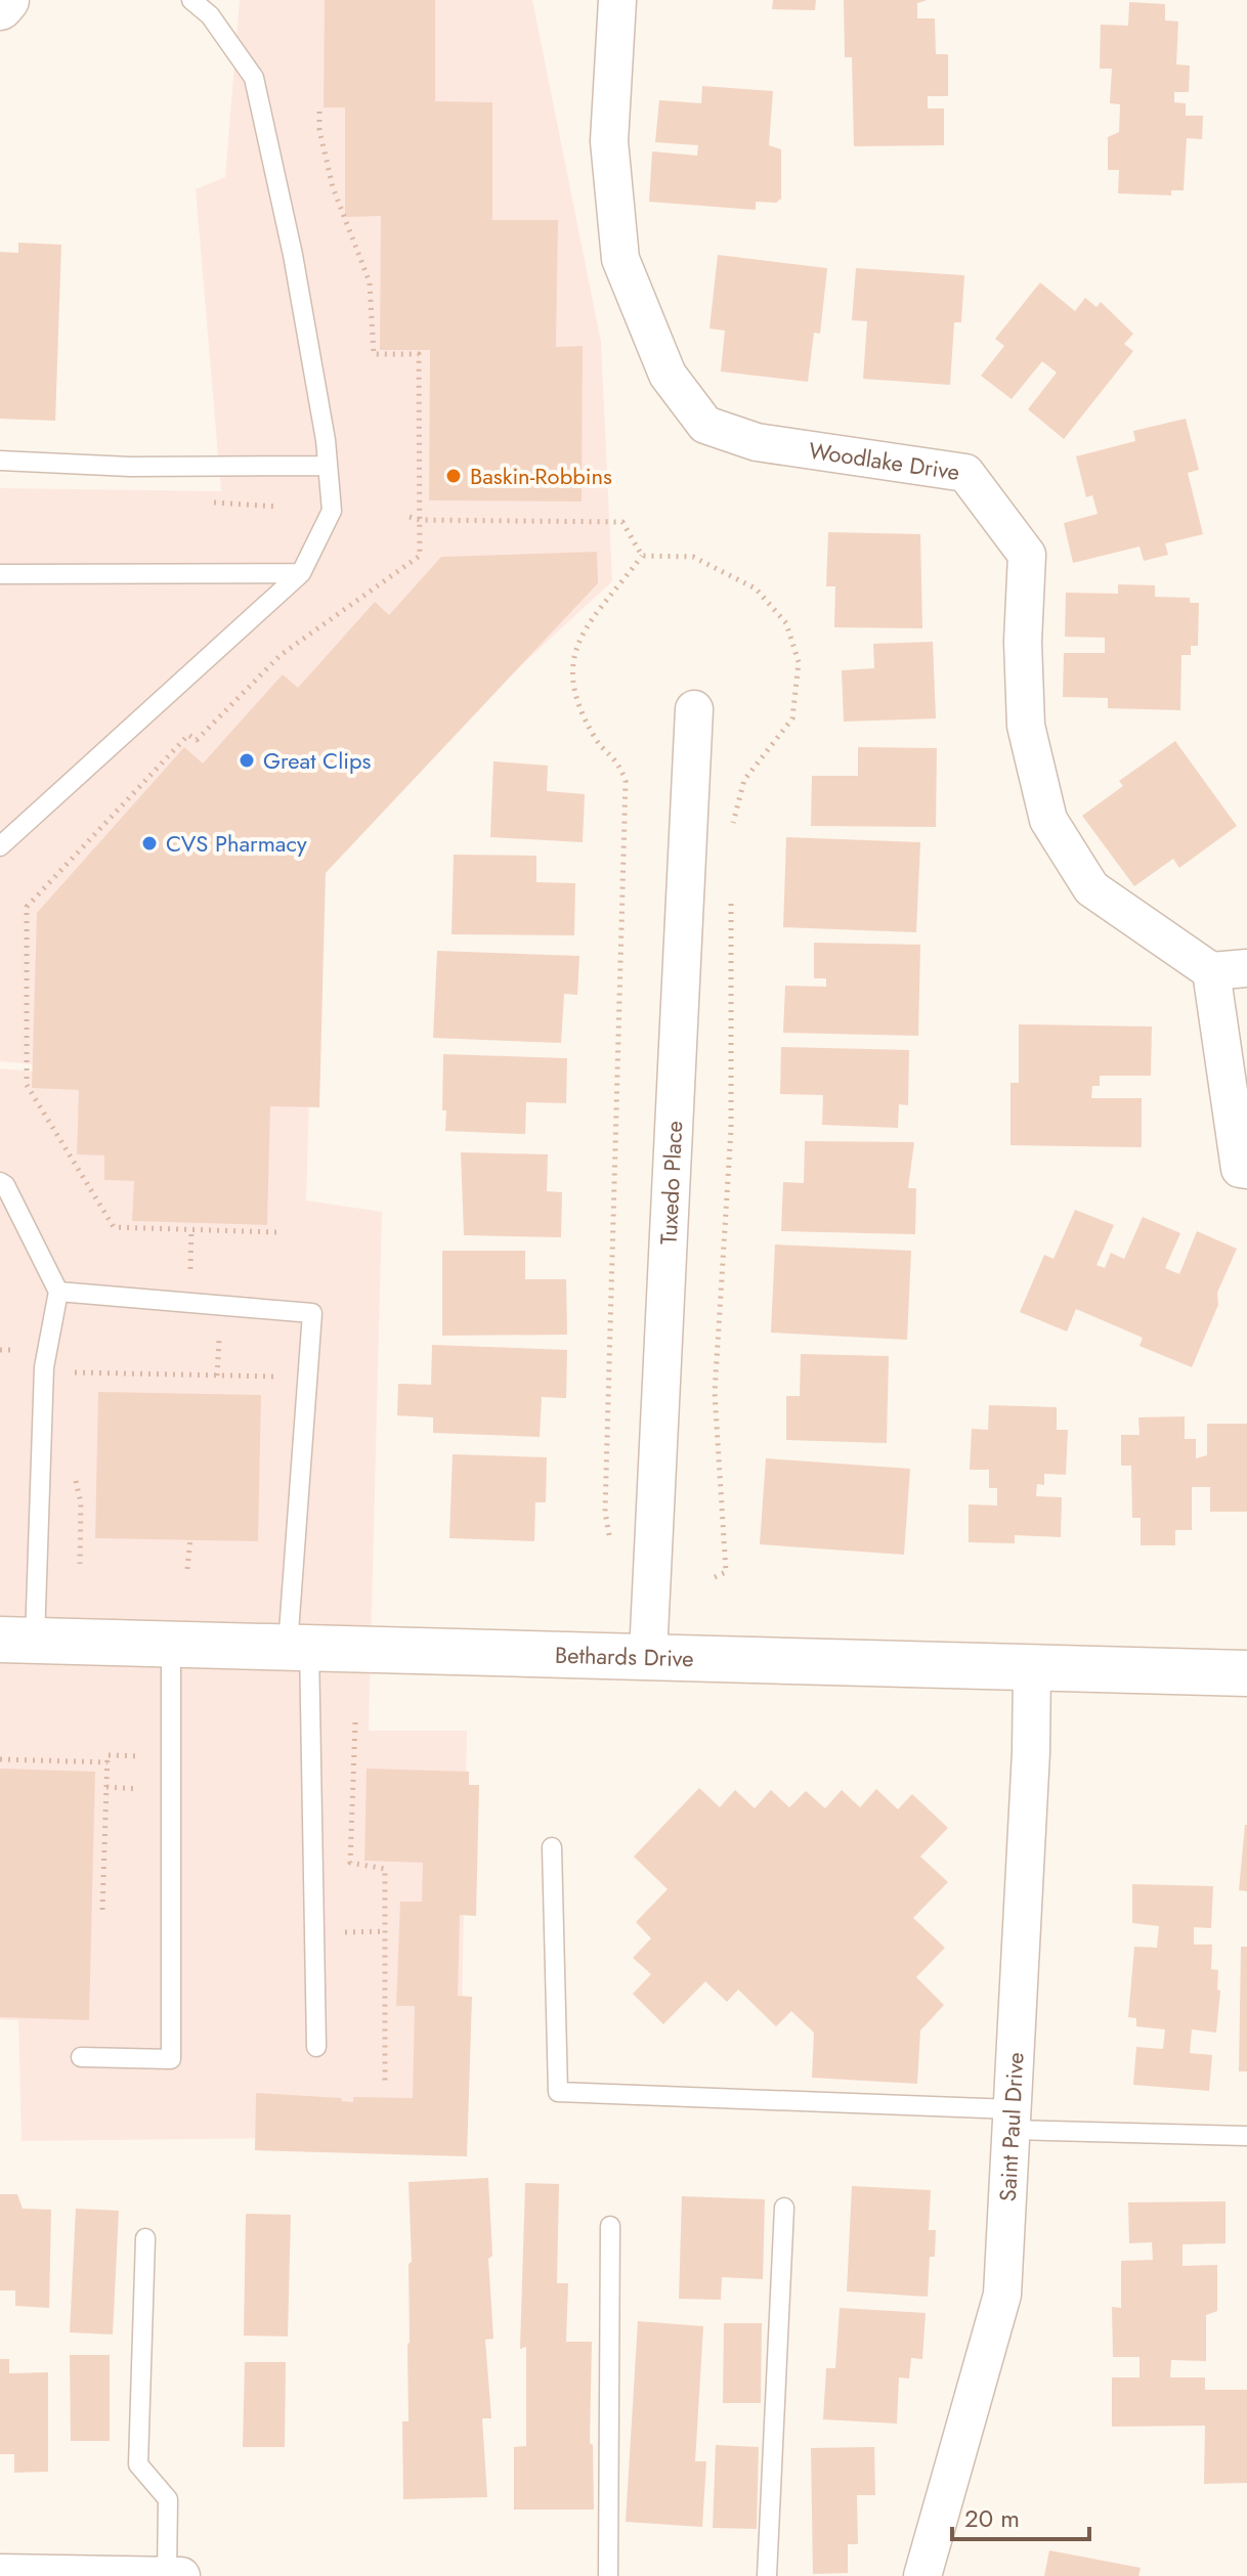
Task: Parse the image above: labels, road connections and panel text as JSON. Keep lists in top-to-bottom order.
{
  "streets": {
    "street": [
      "Woodlake Drive",
      "Tuxedo Place",
      "Bethards Drive",
      "Saint Paul Drive"
    ]
  },
  "crossings": [
    ["Tuxedo Place", "Bethards Drive"],
    ["Bethards Drive", "Saint Paul Drive"]
  ],
  "places": ["Baskin-Robbins", "Great Clips", "CVS Pharmacy"],
  "scale_bar": "20 m"
}
